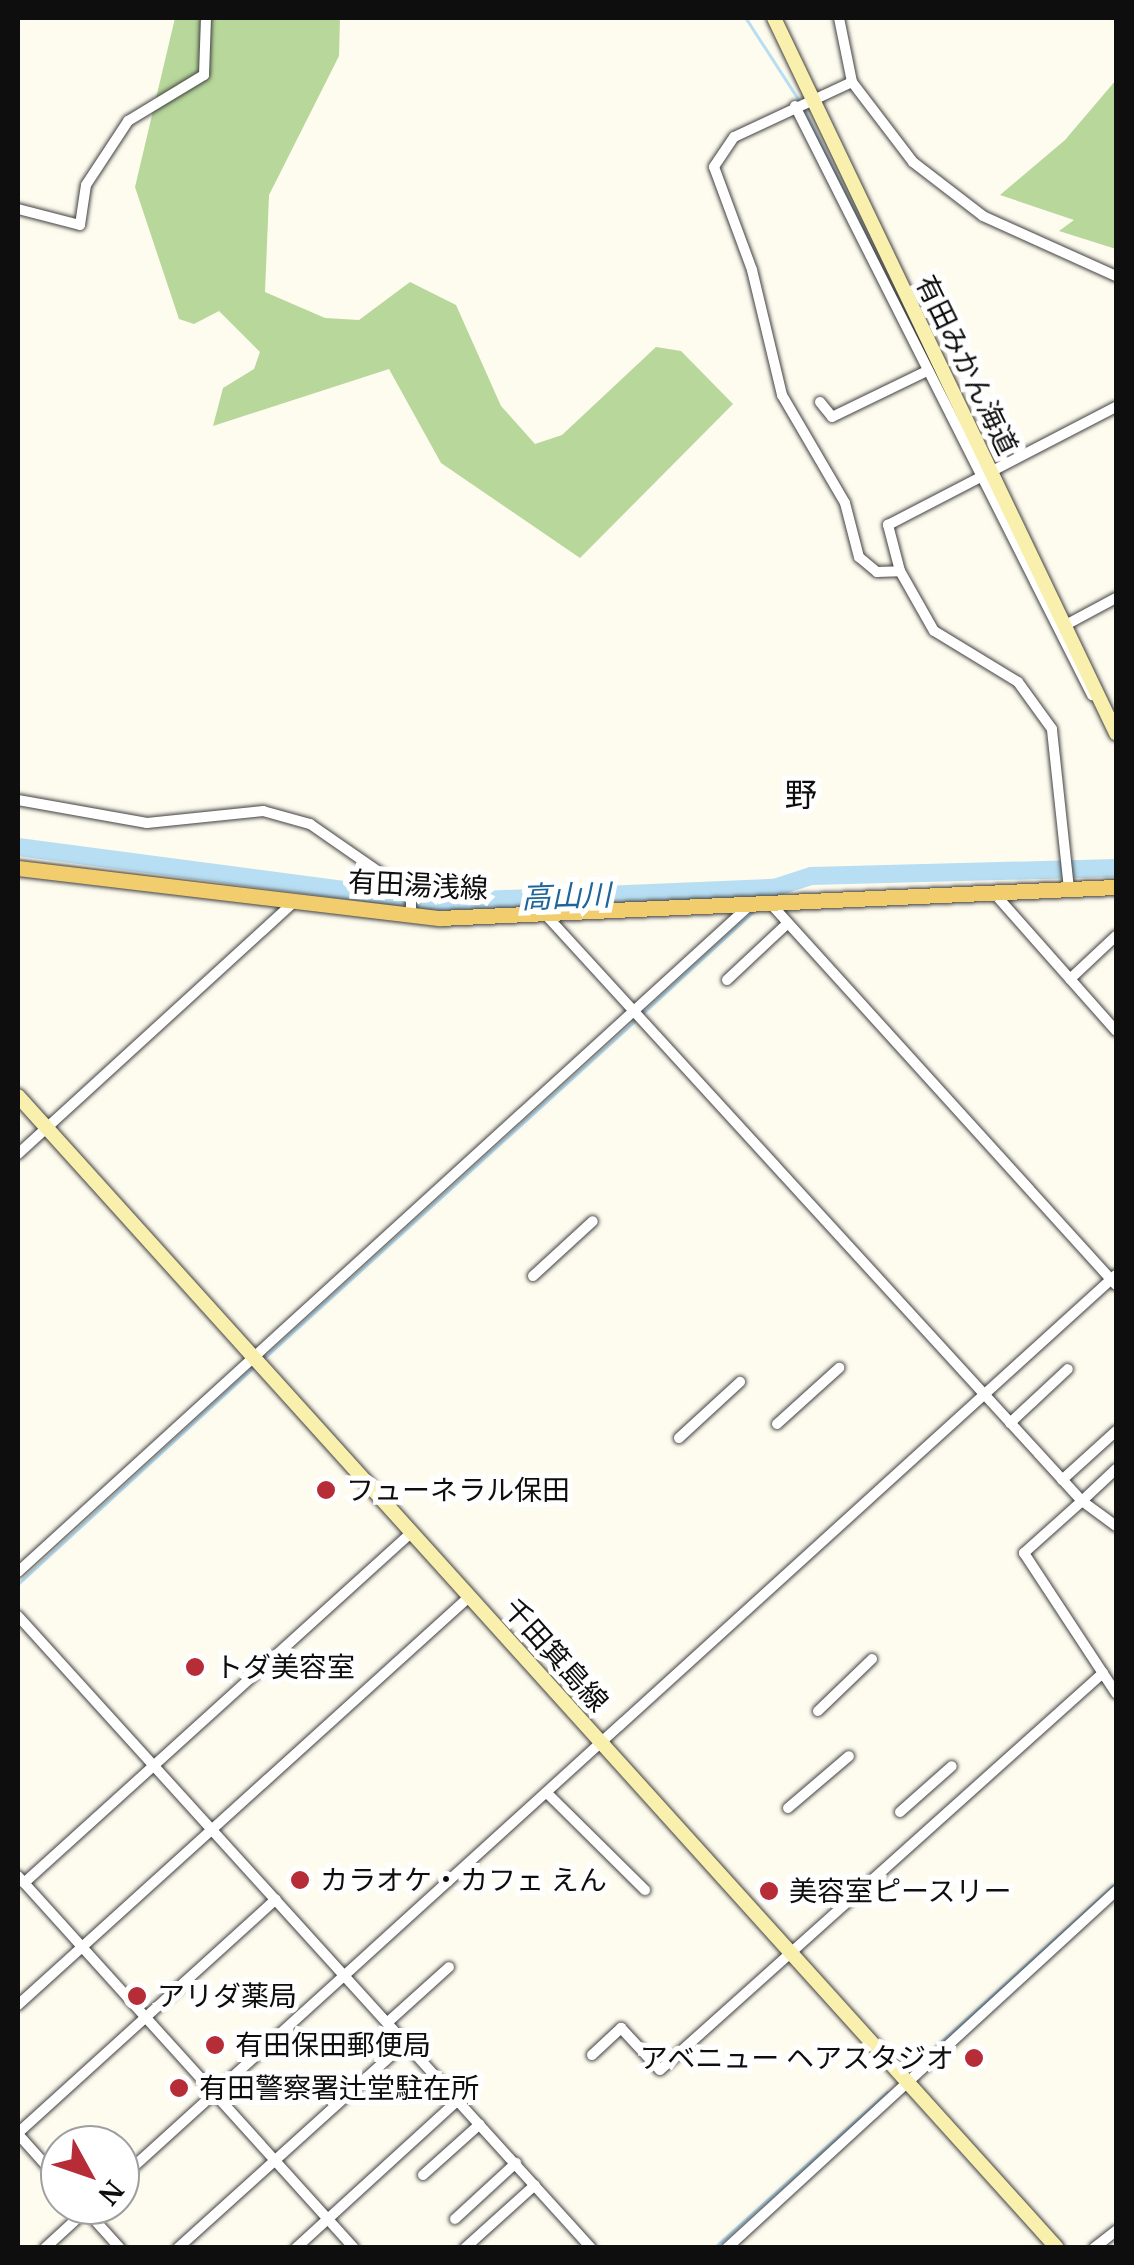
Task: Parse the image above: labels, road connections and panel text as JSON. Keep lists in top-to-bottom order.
{
  "streets": {
    "main road": ["有田みかん海道", "有田湯浅線", "千田箕島線"]
  },
  "districts": ["野"],
  "water": ["高山川"],
  "places": [
    "フューネラル保田",
    "トダ美容室",
    "カラオケ・カフェ えん",
    "美容室ピースリー",
    "アリダ薬局",
    "有田保田郵便局",
    "アベニュー ヘアスタジオ",
    "有田警察署辻堂駐在所"
  ],
  "north": "bottom right"
}
